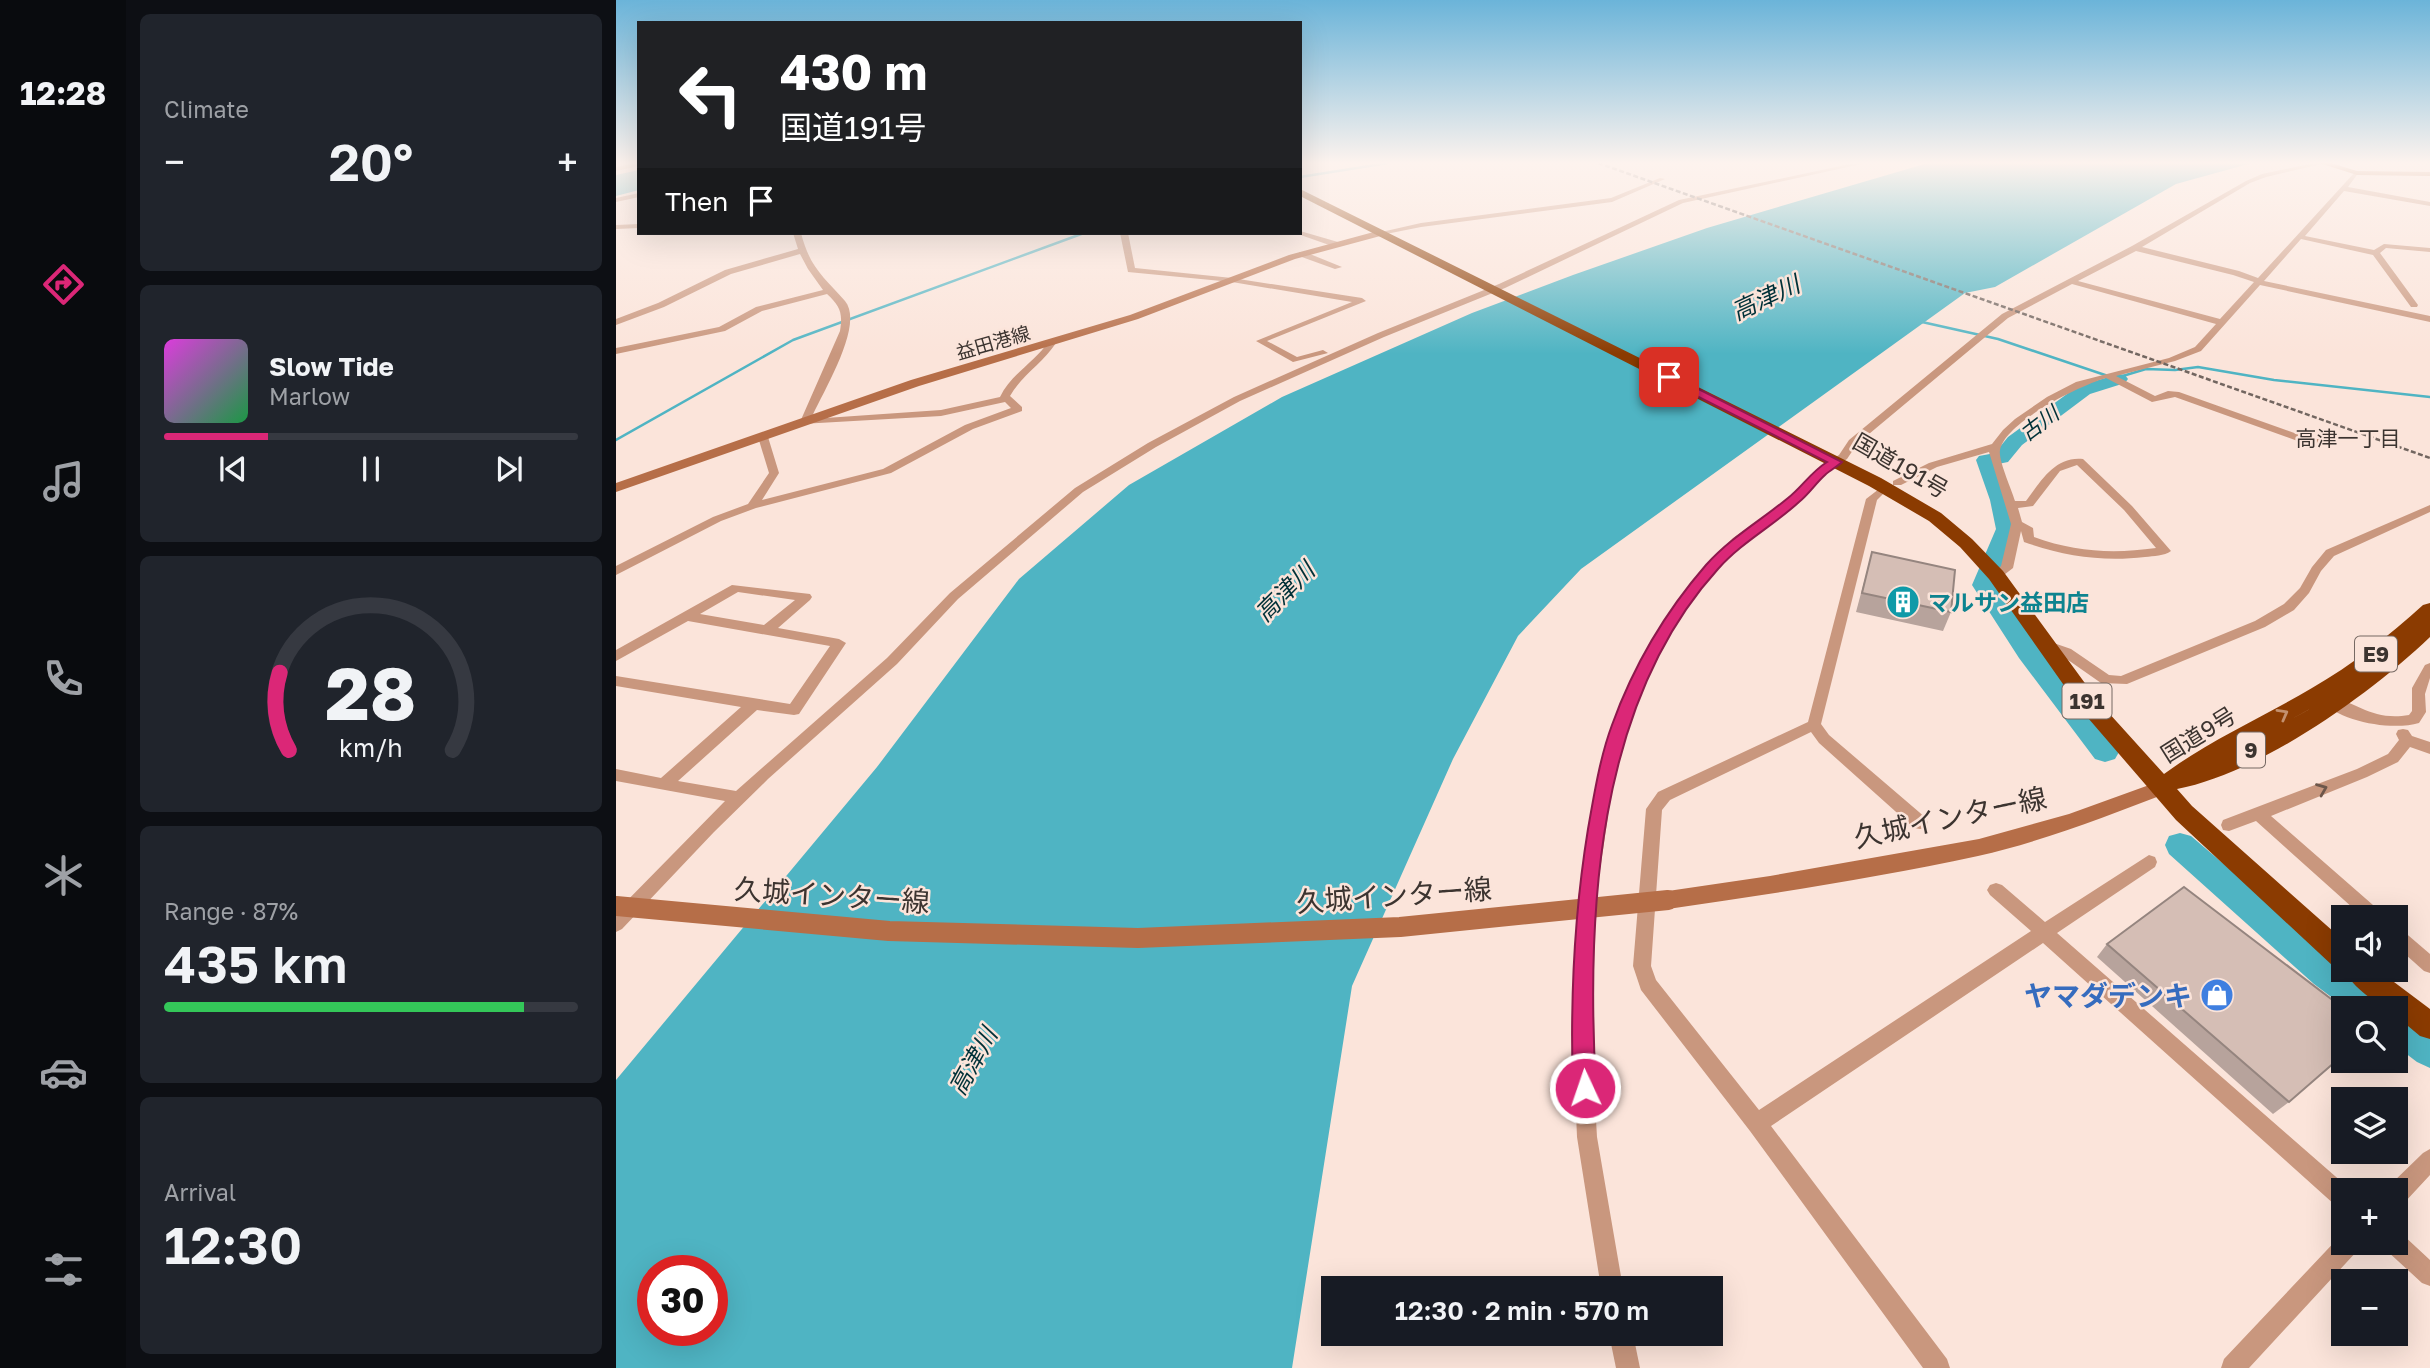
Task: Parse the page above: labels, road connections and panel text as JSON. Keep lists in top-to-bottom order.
{
  "streets": {
    "highway": [
      "国道191号",
      "E9",
      "191",
      "国道9号",
      "9"
    ],
    "main road": ["益田港線", "久城インター線"]
  },
  "crossings": [
    ["益田港線", "国道191号"],
    ["国道191号", "国道9号"],
    ["国道191号", "久城インター線"],
    ["E9", "国道9号"],
    ["国道9号", "久城インター線"]
  ],
  "districts": ["高津一丁目"],
  "water": ["高津川", "古川"],
  "places": {
    "building": ["マルサン益田店"],
    "shop": ["ヤマダデンキ"]
  },
  "page": {
    "tabs": "12:28",
    "tile": [
      "Climate",
      ["Range · 87%", "435 km"],
      ["Arrival", "12:30"]
    ],
    "turn": ["430 m", "国道191号"],
    "heat": ["−", "20°", "+"],
    "then": "Then",
    "song": ["Slow Tide", "Marlow"],
    "map_buttons": ["+", "−"],
    "limit": "30",
    "trip": "12:30 · 2 min · 570 m",
    "gauge": ["28", "km/h"]
  }
}
